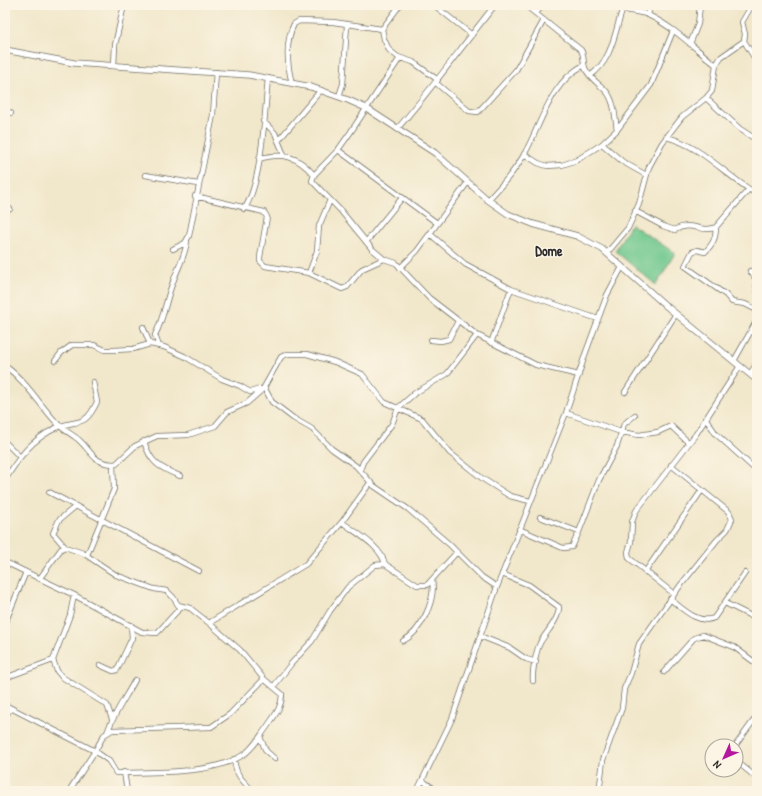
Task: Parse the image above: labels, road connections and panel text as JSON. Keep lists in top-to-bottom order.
{
  "districts": ["Dome"],
  "north": "bottom left"
}
